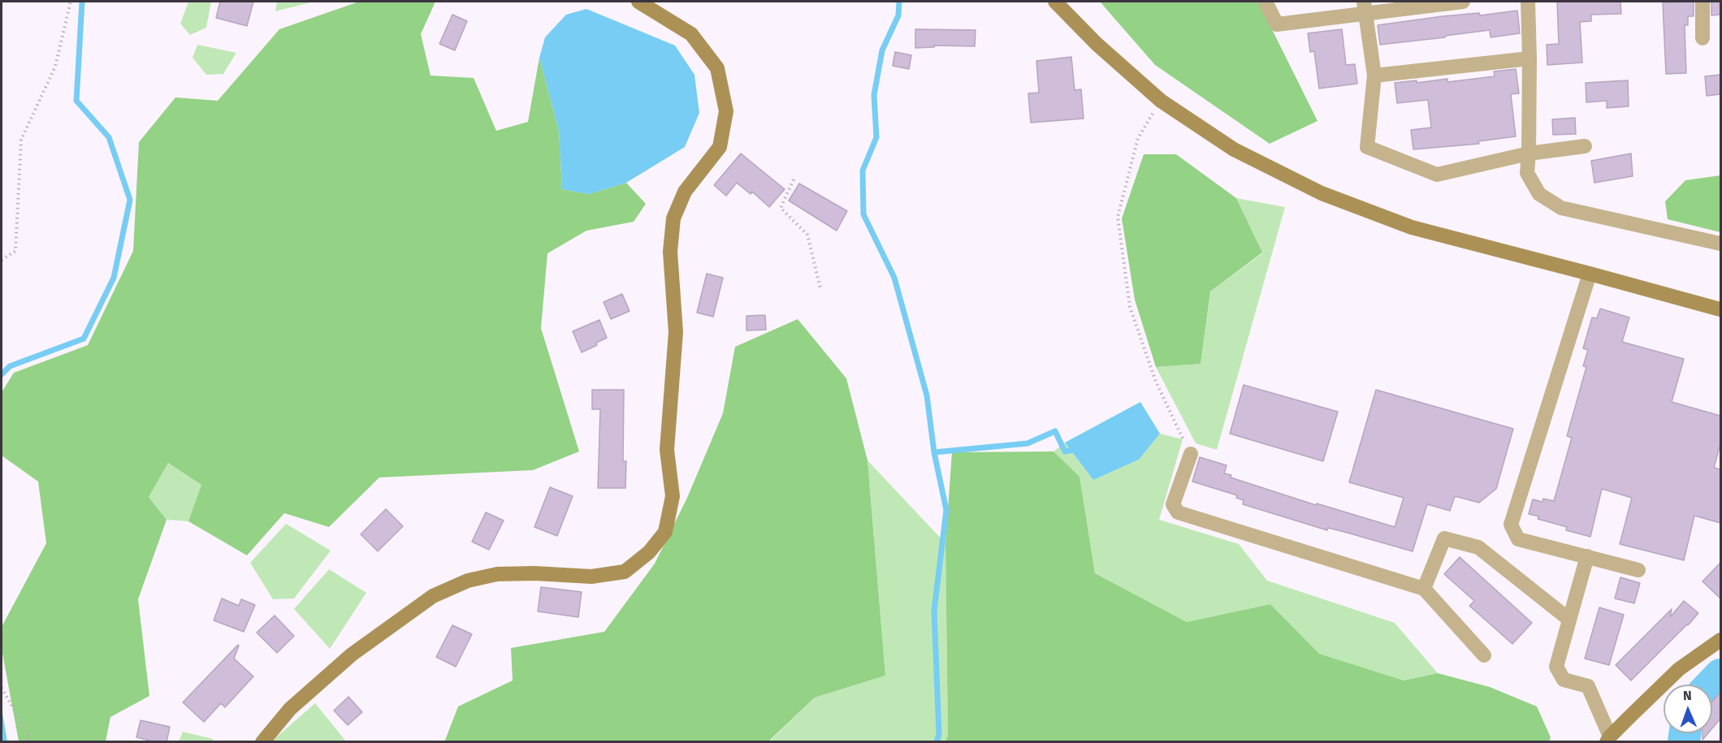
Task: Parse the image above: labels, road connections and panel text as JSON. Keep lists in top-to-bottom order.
{
  "north": "top"
}
